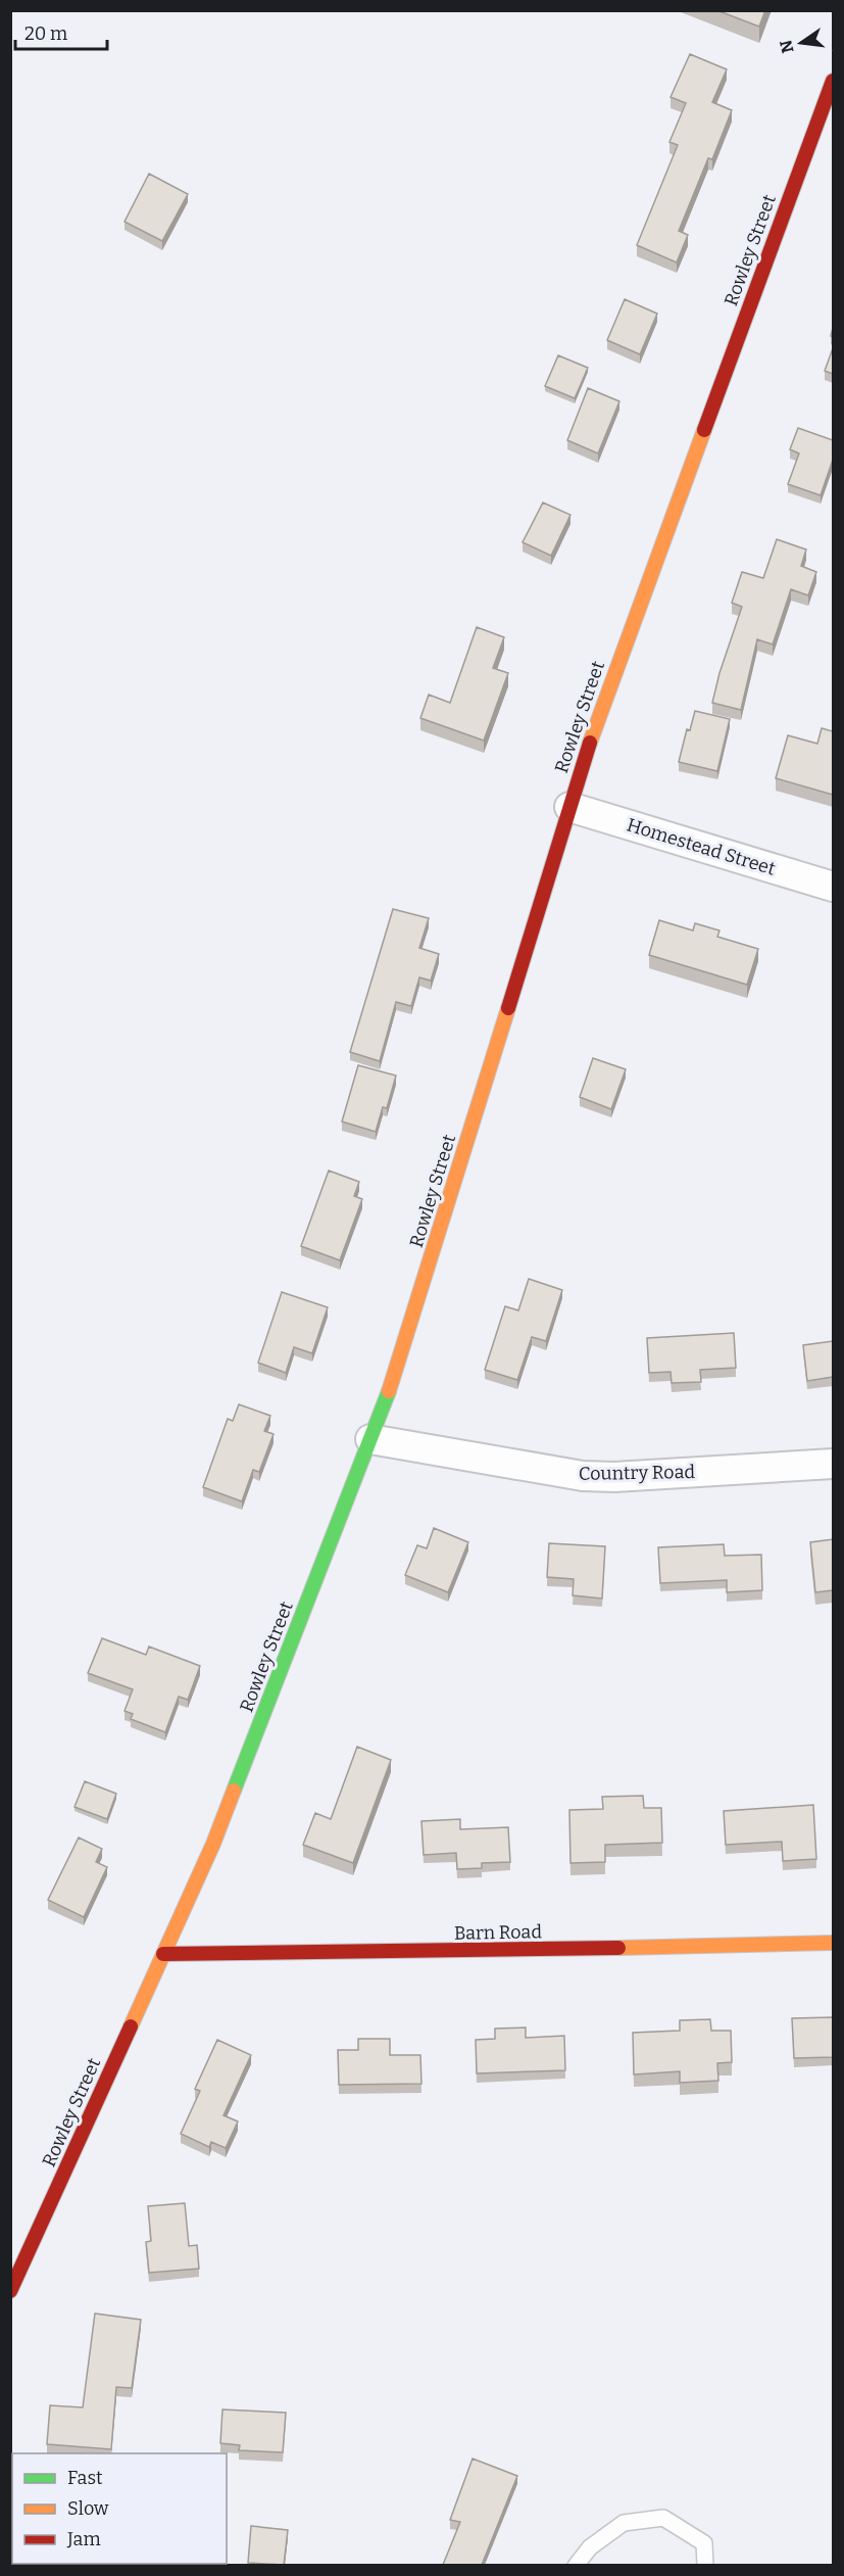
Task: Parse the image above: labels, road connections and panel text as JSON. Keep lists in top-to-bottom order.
{
  "streets": {
    "street": [
      "Rowley Street",
      "Homestead Street",
      "Country Road",
      "Barn Road"
    ]
  },
  "crossings": [
    ["Rowley Street", "Homestead Street"],
    ["Rowley Street", "Country Road"],
    ["Rowley Street", "Barn Road"]
  ],
  "legend": ["Fast", "Slow", "Jam"],
  "scale_bar": "20 m",
  "north": "left"
}
